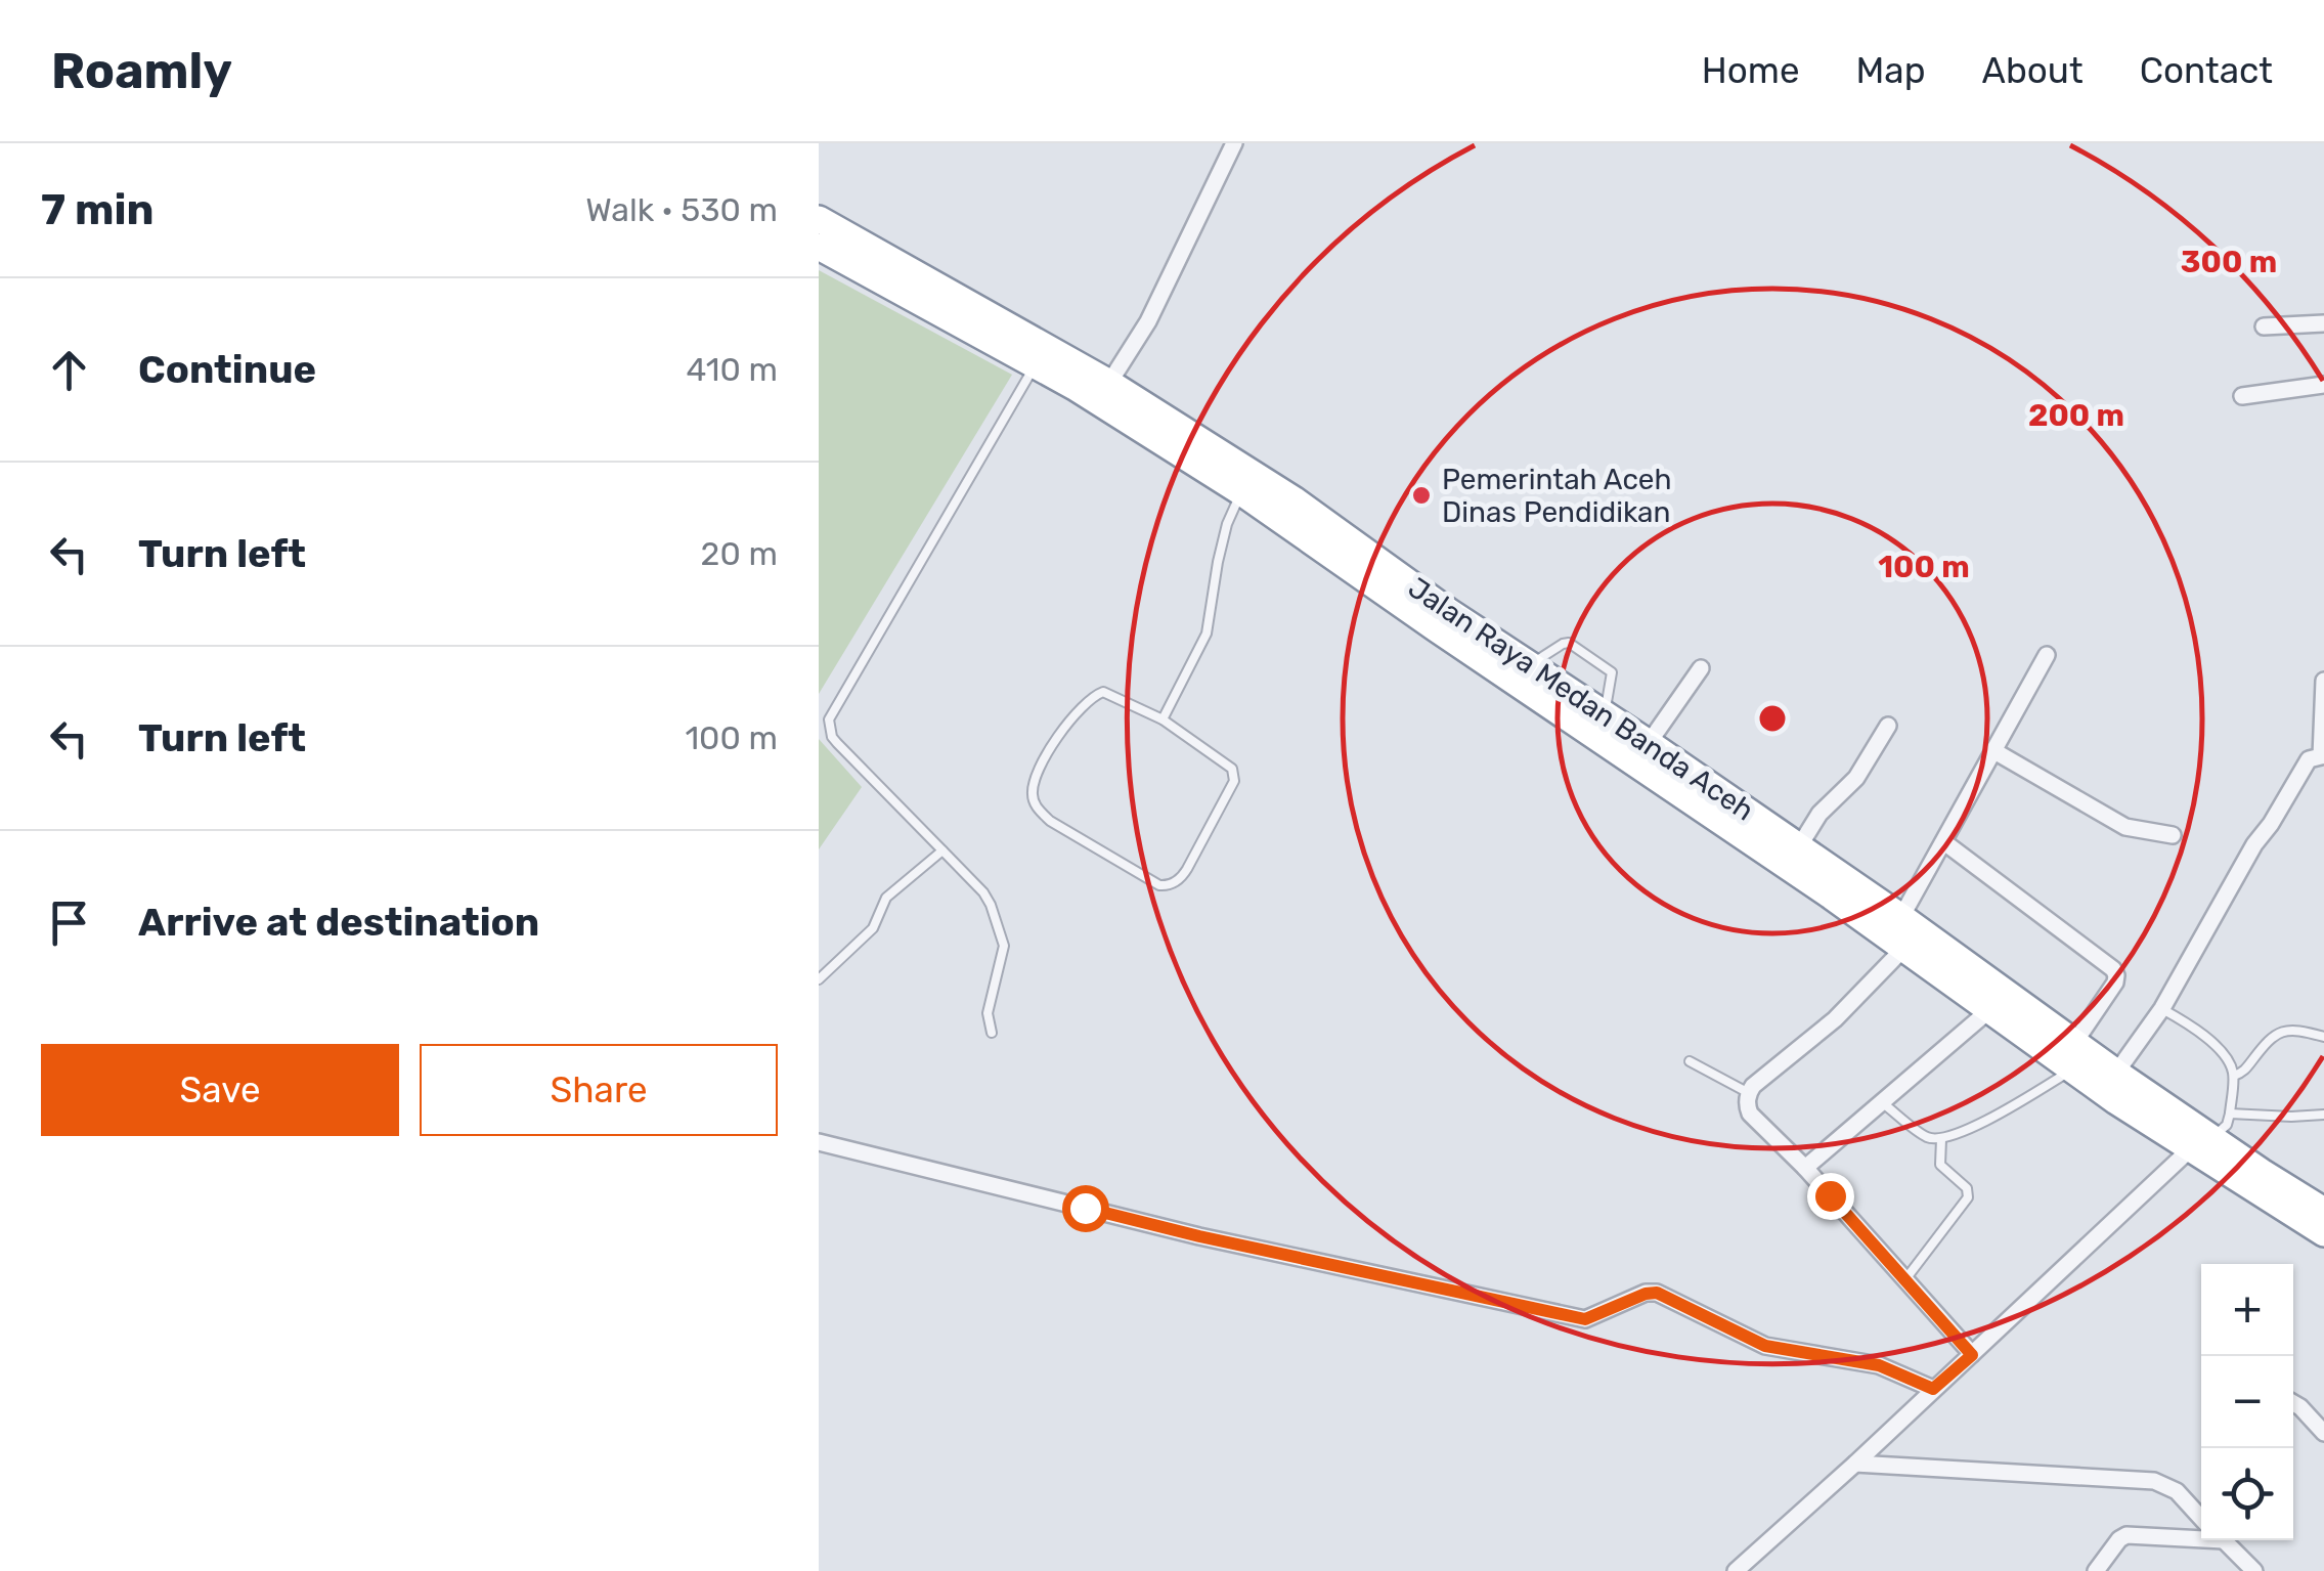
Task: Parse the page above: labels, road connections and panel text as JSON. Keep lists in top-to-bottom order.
{
  "streets": {
    "highway": ["Jalan Raya Medan Banda Aceh"]
  },
  "places": ["Pemerintah Aceh Dinas Pendidikan"],
  "page": {
    "header": "Roamly",
    "nav": [
      "Home",
      "Map",
      "About",
      "Contact"
    ],
    "heading": ["7 min", "Walk · 530 m"],
    "list": [
      ["Continue", "410 m"],
      ["Turn left", "20 m"],
      ["Turn left", "100 m"],
      "Arrive at destination"
    ],
    "buttons": ["Save", "Share"],
    "map_buttons": ["+", "−"]
  },
  "rings": ["300 m", "200 m", "100 m"]
}
